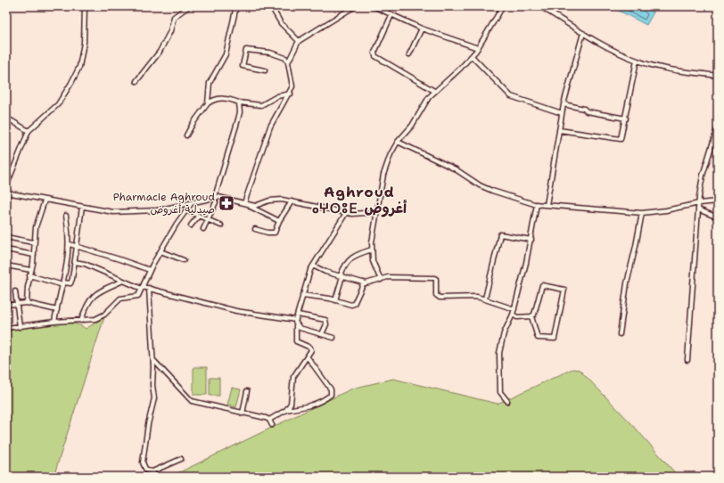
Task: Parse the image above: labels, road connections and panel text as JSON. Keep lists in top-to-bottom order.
{
  "districts": ["Aghroud ⴰⵖⵔⵓⴹ أغروض"],
  "places": {
    "pharmacy": ["Pharmacie Aghroud صيدلية أغروض"]
  }
}
